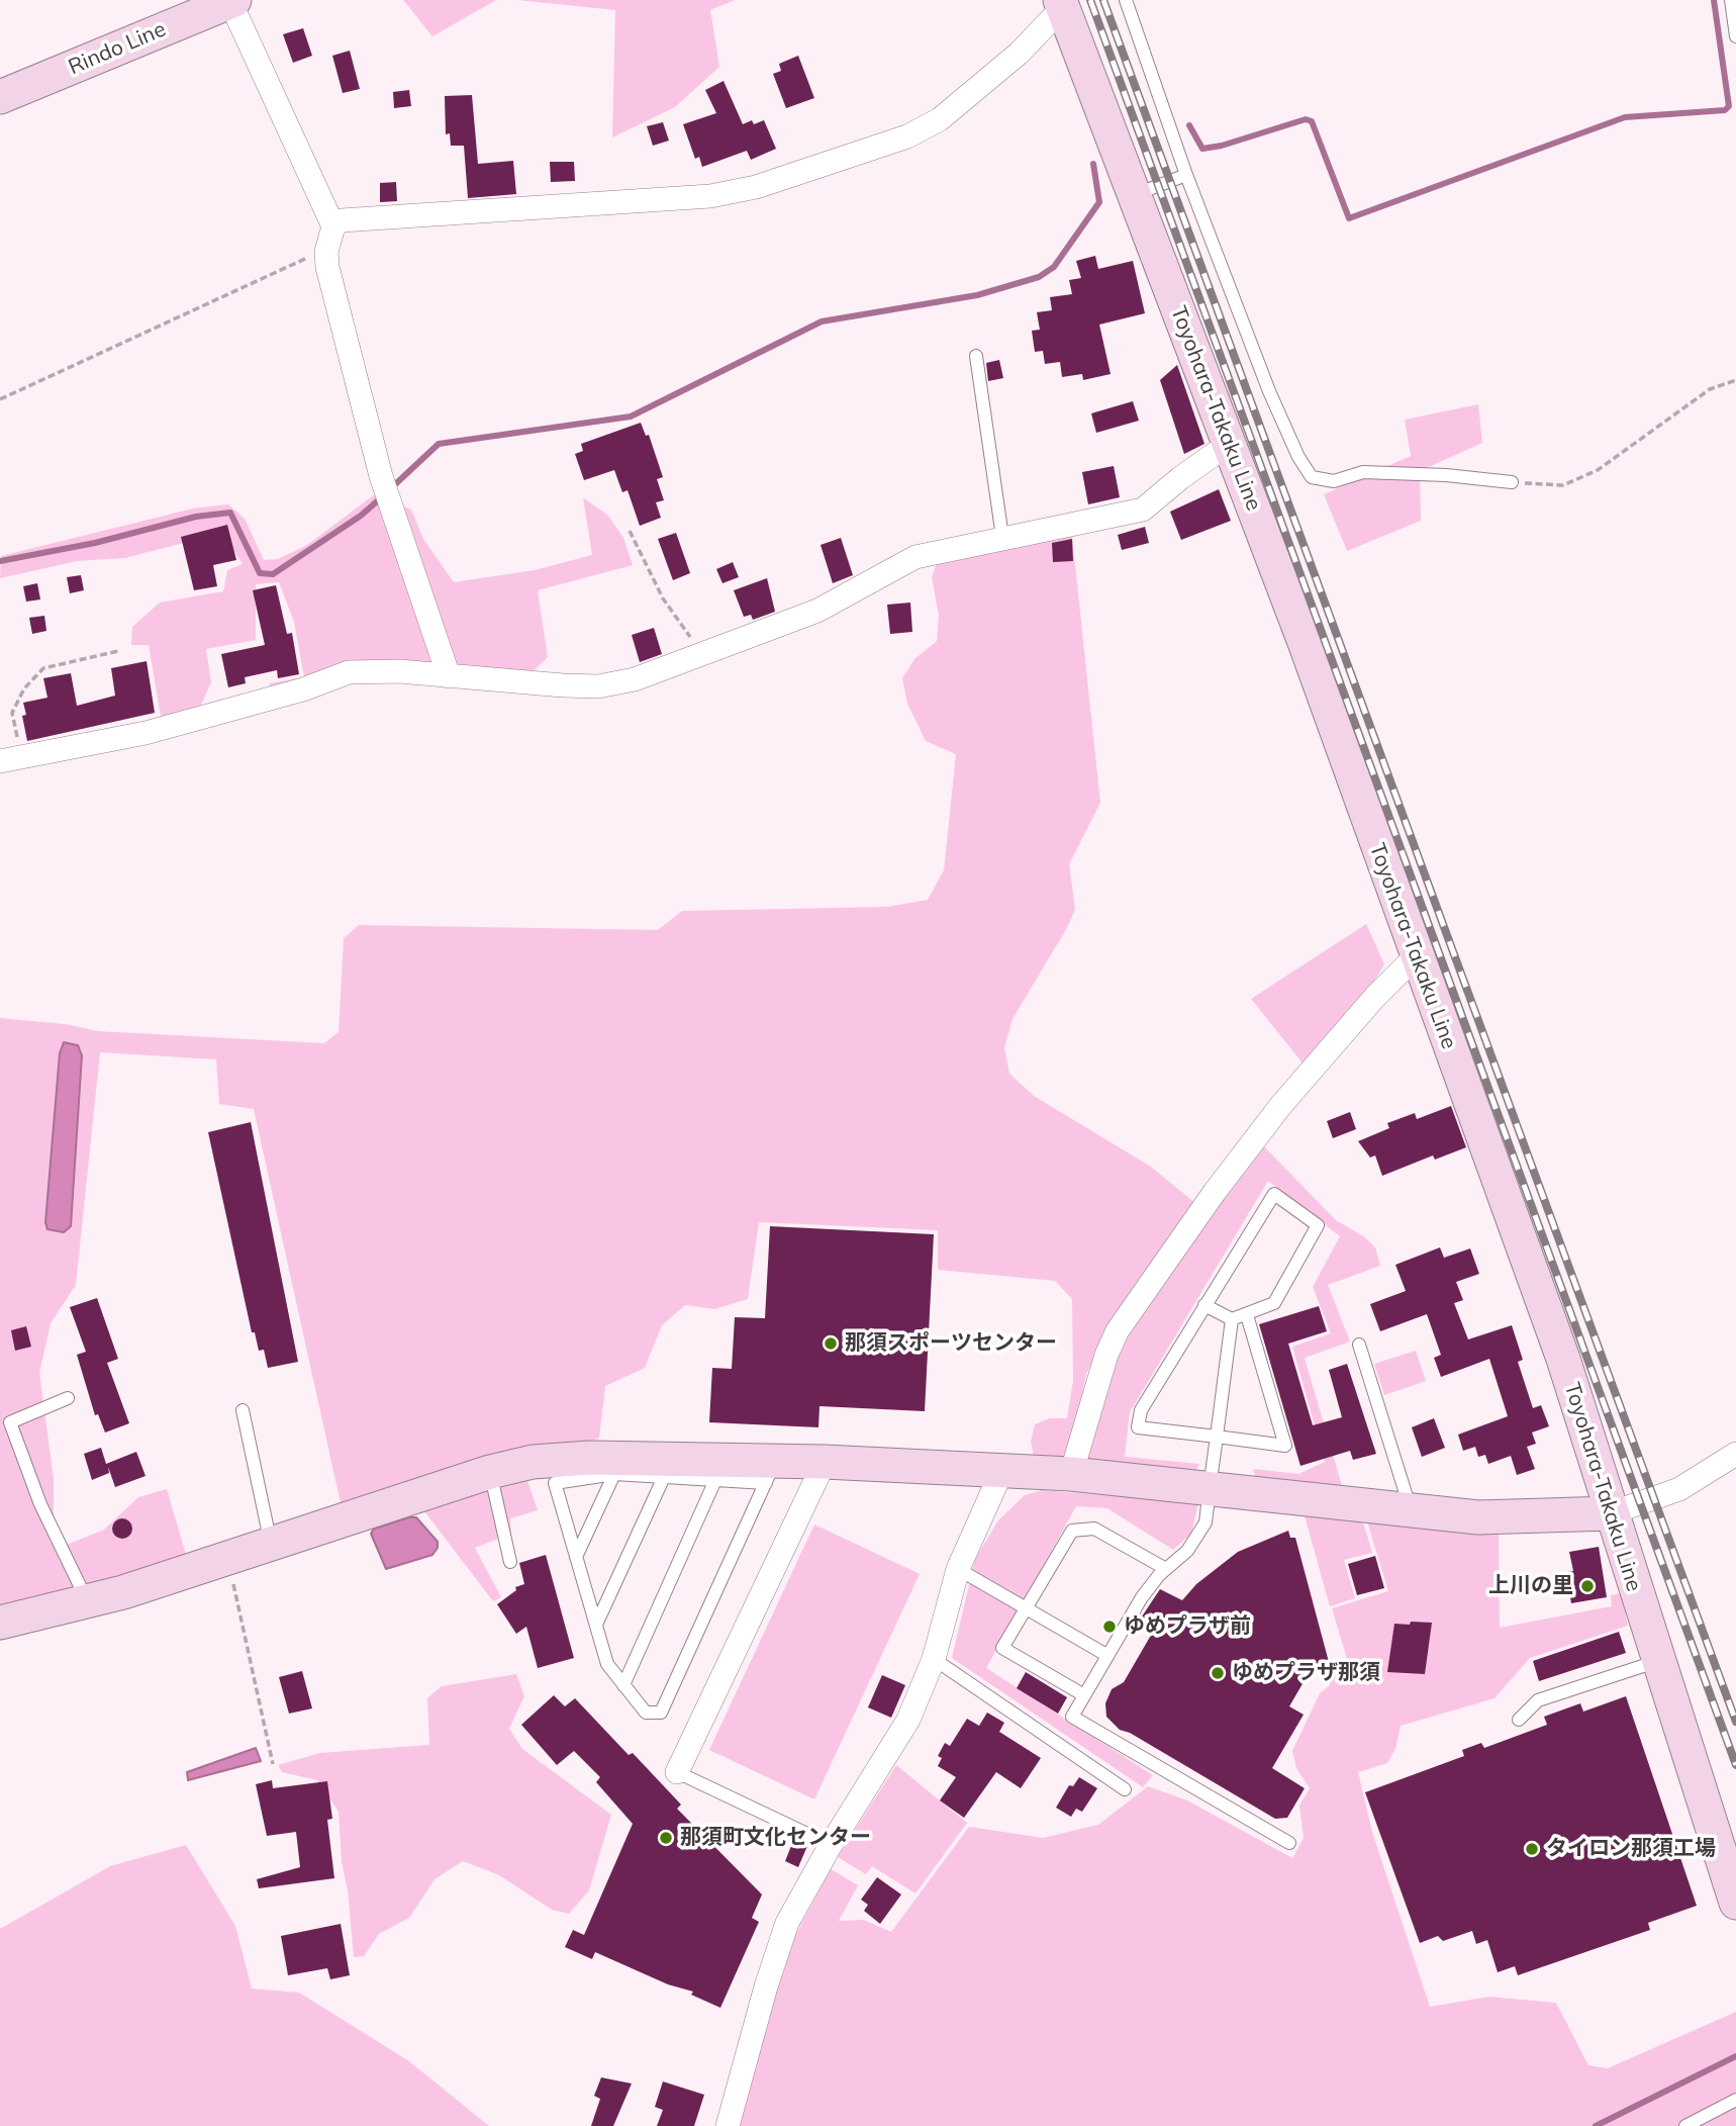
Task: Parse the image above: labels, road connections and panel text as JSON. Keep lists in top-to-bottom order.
{
  "streets": {
    "main road": ["Rindo Line", "Toyohara-Takaku Line"]
  },
  "places": [
    "那須スポーツセンター",
    "上川の里",
    "ゆめプラザ前",
    "ゆめプラザ那須",
    "那須町文化センター",
    "タイロン那須工場"
  ]
}
